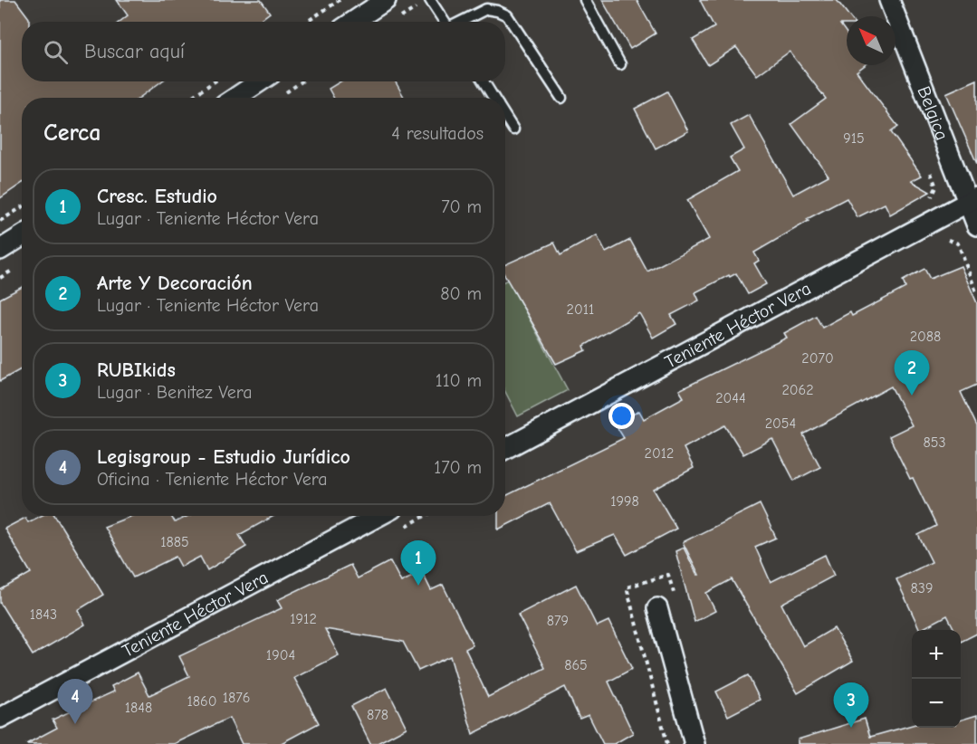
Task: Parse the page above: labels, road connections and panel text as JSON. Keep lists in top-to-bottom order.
{
  "streets": {
    "street": ["Belgica", "Teniente Héctor Vera"]
  },
  "crossings": [
    ["Belgica", "Teniente Héctor Vera"]
  ],
  "house_numbers": [
    "915",
    "2011",
    "2088",
    "2070",
    "2062",
    "2044",
    "2054",
    "853",
    "2012",
    "1998",
    "1885",
    "839",
    "1843",
    "1912",
    "879",
    "1904",
    "865",
    "1876",
    "1860",
    "1848",
    "878"
  ],
  "north": "top left",
  "page": {
    "search": "Buscar aquí",
    "heading": ["Cerca", "4 resultados"],
    "list": [
      {
        "mark": "1",
        "name": "Cresc. Estudio",
        "note": "Lugar · Teniente Héctor Vera",
        "value": "70 m"
      },
      {
        "mark": "2",
        "name": "Arte Y Decoración",
        "note": "Lugar · Teniente Héctor Vera",
        "value": "80 m"
      },
      {
        "mark": "3",
        "name": "RUBIkids",
        "note": "Lugar · Benitez Vera",
        "value": "110 m"
      },
      {
        "mark": "4",
        "name": "Legisgroup - Estudio Jurídico",
        "note": "Oficina · Teniente Héctor Vera",
        "value": "170 m"
      }
    ],
    "pins": [
      "2",
      "1",
      "4",
      "3"
    ],
    "map_buttons": ["+", "−"]
  }
}
